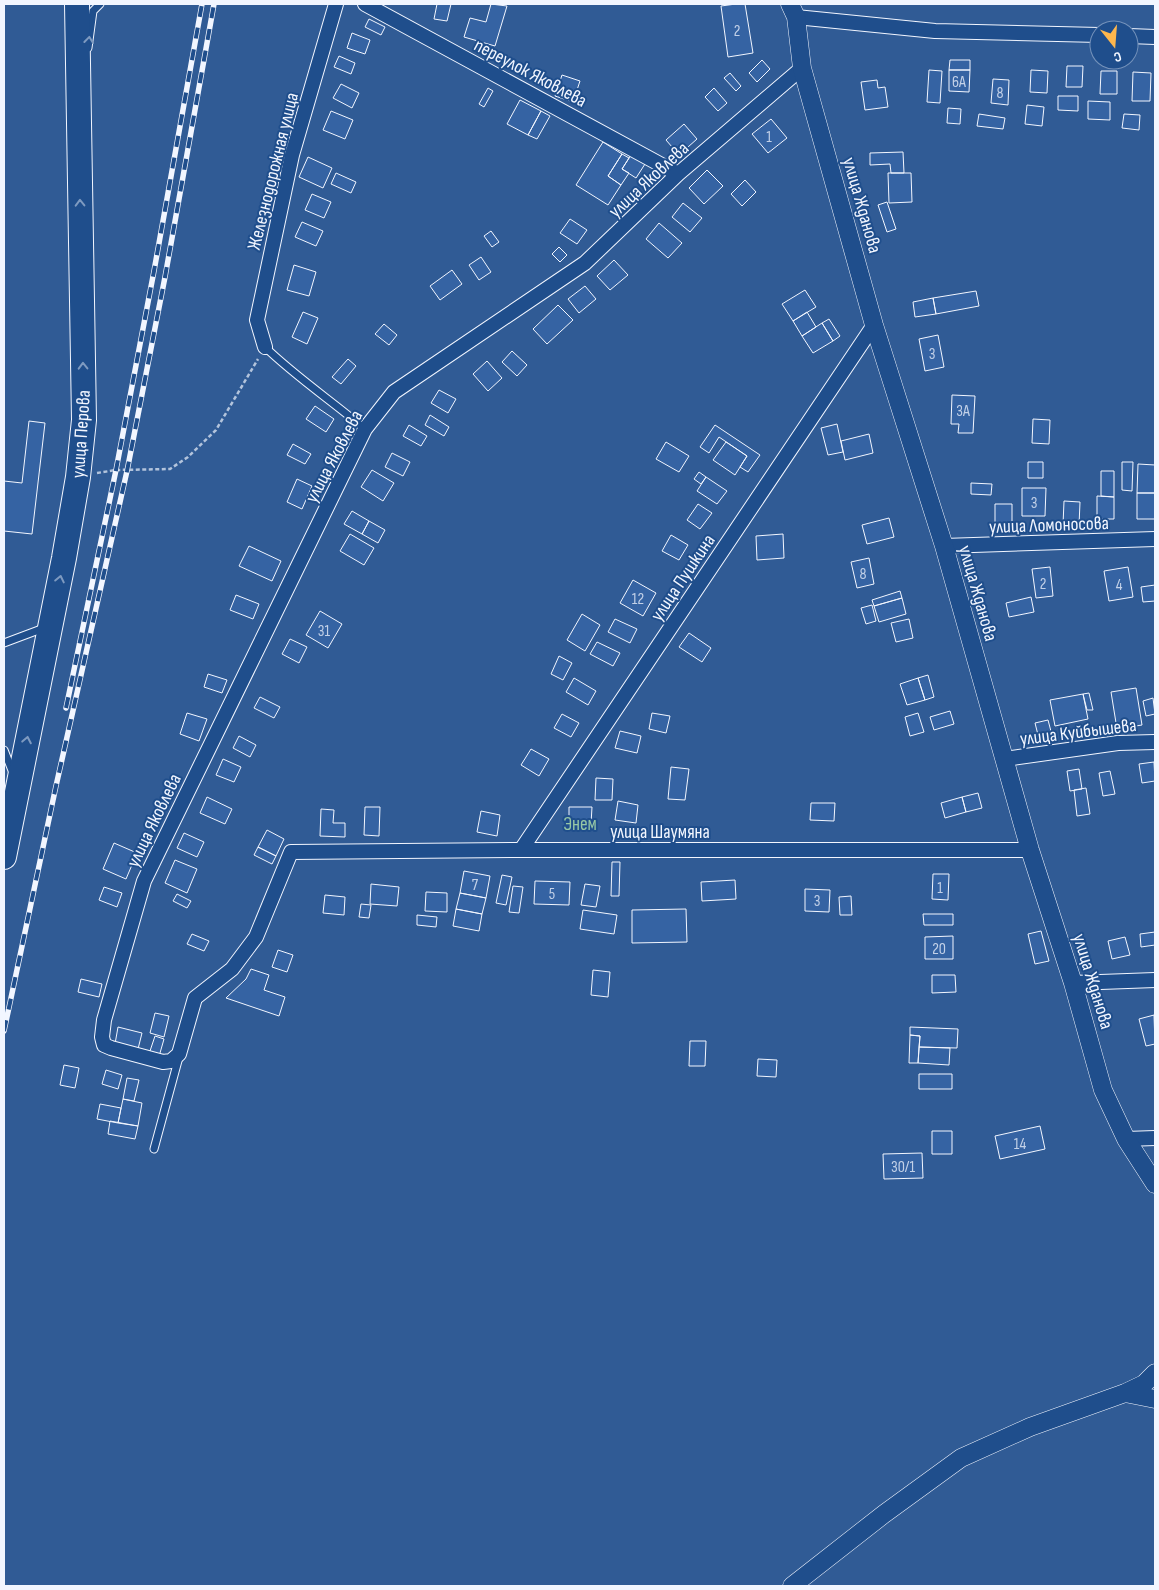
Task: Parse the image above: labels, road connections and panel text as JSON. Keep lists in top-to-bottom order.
{
  "streets": {
    "highway": ["улица Перова"],
    "street": [
      "переулок Яковлева",
      "Железнодорожная улица",
      "улица Яковлева",
      "улица Жданова",
      "улица Ломоносова",
      "улица Пушкина",
      "улица Куйбышева",
      "улица Шаумяна"
    ]
  },
  "crossings": [
    ["переулок Яковлева", "улица Яковлева"],
    ["улица Яковлева", "улица Жданова"],
    ["улица Яковлева", "улица Шаумяна"],
    ["улица Жданова", "улица Ломоносова"],
    ["улица Жданова", "улица Пушкина"],
    ["улица Жданова", "улица Куйбышева"],
    ["улица Жданова", "улица Шаумяна"],
    ["улица Пушкина", "улица Шаумяна"]
  ],
  "one_way": ["улица Перова"],
  "parks": ["Энем"],
  "house_numbers": [
    "2",
    "6А",
    "8",
    "1",
    "3",
    "3А",
    "3",
    "8",
    "2",
    "4",
    "12",
    "31",
    "7",
    "1",
    "5",
    "3",
    "20",
    "14",
    "30/1"
  ],
  "north": "bottom"
}
